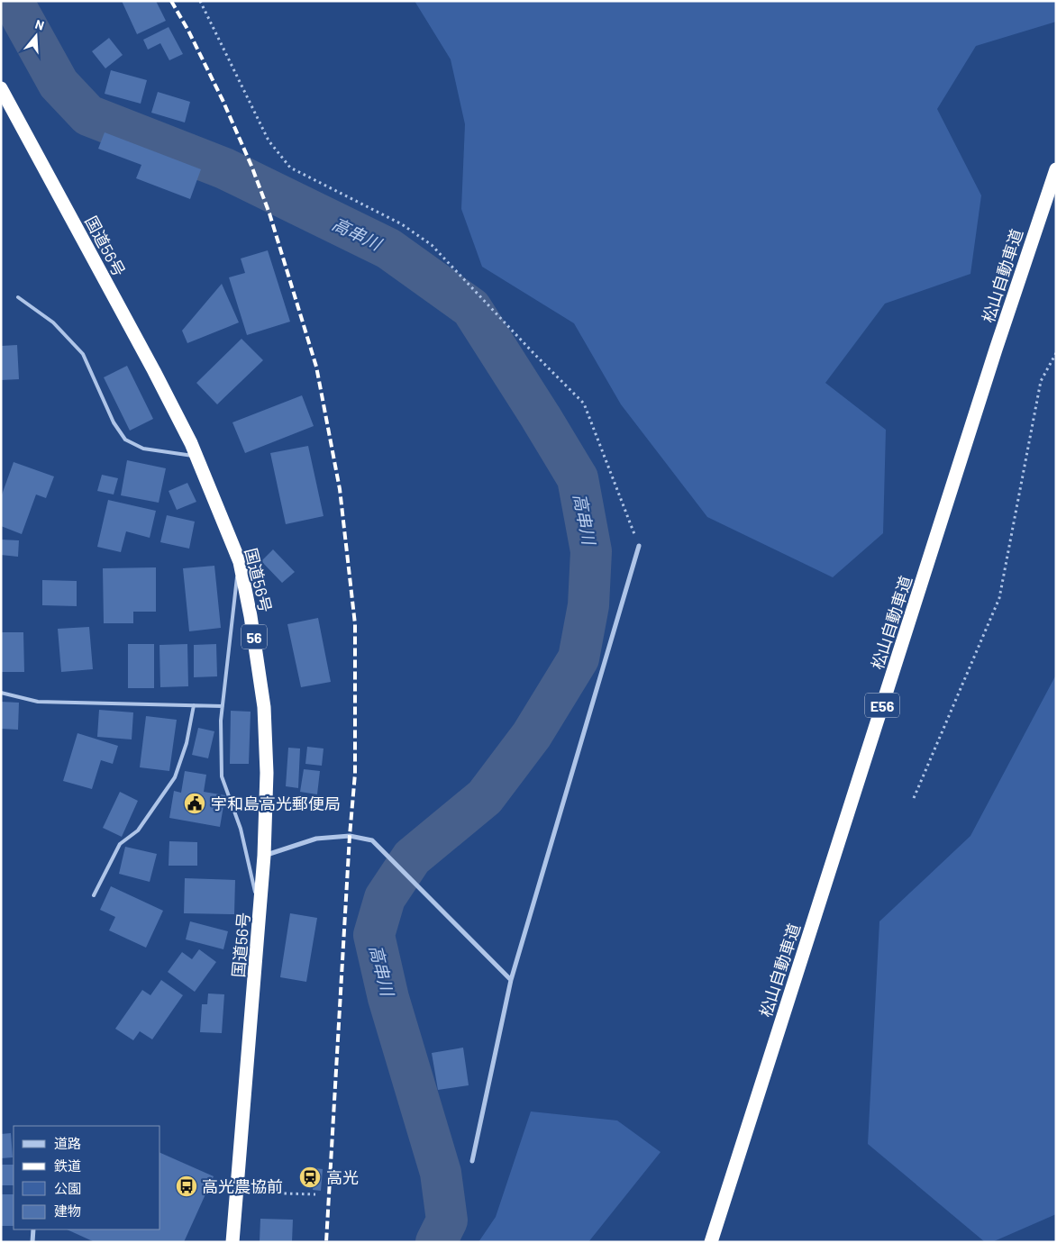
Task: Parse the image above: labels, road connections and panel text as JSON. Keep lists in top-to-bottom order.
{
  "streets": {
    "highway": [
      "国道56号",
      "松山自動車道",
      "56",
      "E56"
    ]
  },
  "water": ["高串川"],
  "places": {
    "public building": ["宇和島高光郵便局"],
    "station": ["高光"],
    "bus stop": ["高光農協前"]
  },
  "legend": [
    "道路",
    "鉄道",
    "公園",
    "建物"
  ],
  "north": "top"
}
